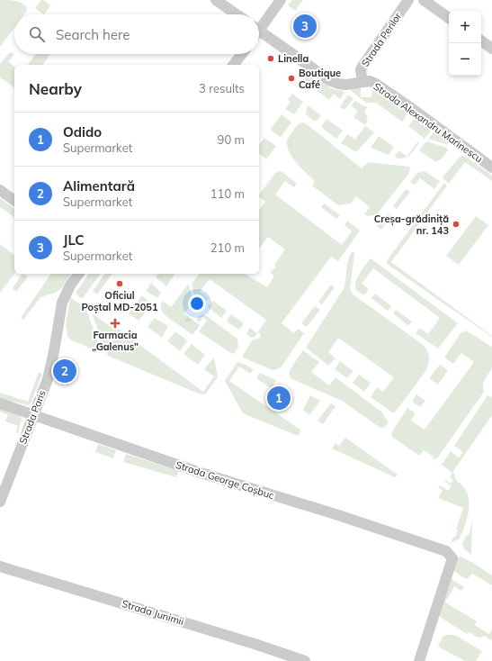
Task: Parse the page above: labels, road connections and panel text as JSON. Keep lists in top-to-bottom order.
{
  "streets": {
    "street": [
      "Strada Perilor",
      "Strada Alexandru Marinescu",
      "Strada Paris",
      "Strada George Coșbuc",
      "Strada Junimii"
    ]
  },
  "crossings": [
    ["Strada Perilor", "Strada Alexandru Marinescu"],
    ["Strada Paris", "Strada George Coșbuc"]
  ],
  "places": {
    "other": [
      "Linella",
      "Boutique Café",
      "Creșa-grădiniță nr. 143",
      "Oficiul Poștal MD-2051"
    ],
    "health": ["Farmacia „Galenus”"]
  },
  "page": {
    "map_buttons": ["+", "−"],
    "pins": ["3", "2", "1"],
    "search": "Search here",
    "heading": ["Nearby", "3 results"],
    "list": [
      {
        "mark": "1",
        "name": "Odido",
        "note": "Supermarket",
        "value": "90 m"
      },
      {
        "mark": "2",
        "name": "Alimentară",
        "note": "Supermarket",
        "value": "110 m"
      },
      {
        "mark": "3",
        "name": "JLC",
        "note": "Supermarket",
        "value": "210 m"
      }
    ]
  }
}
